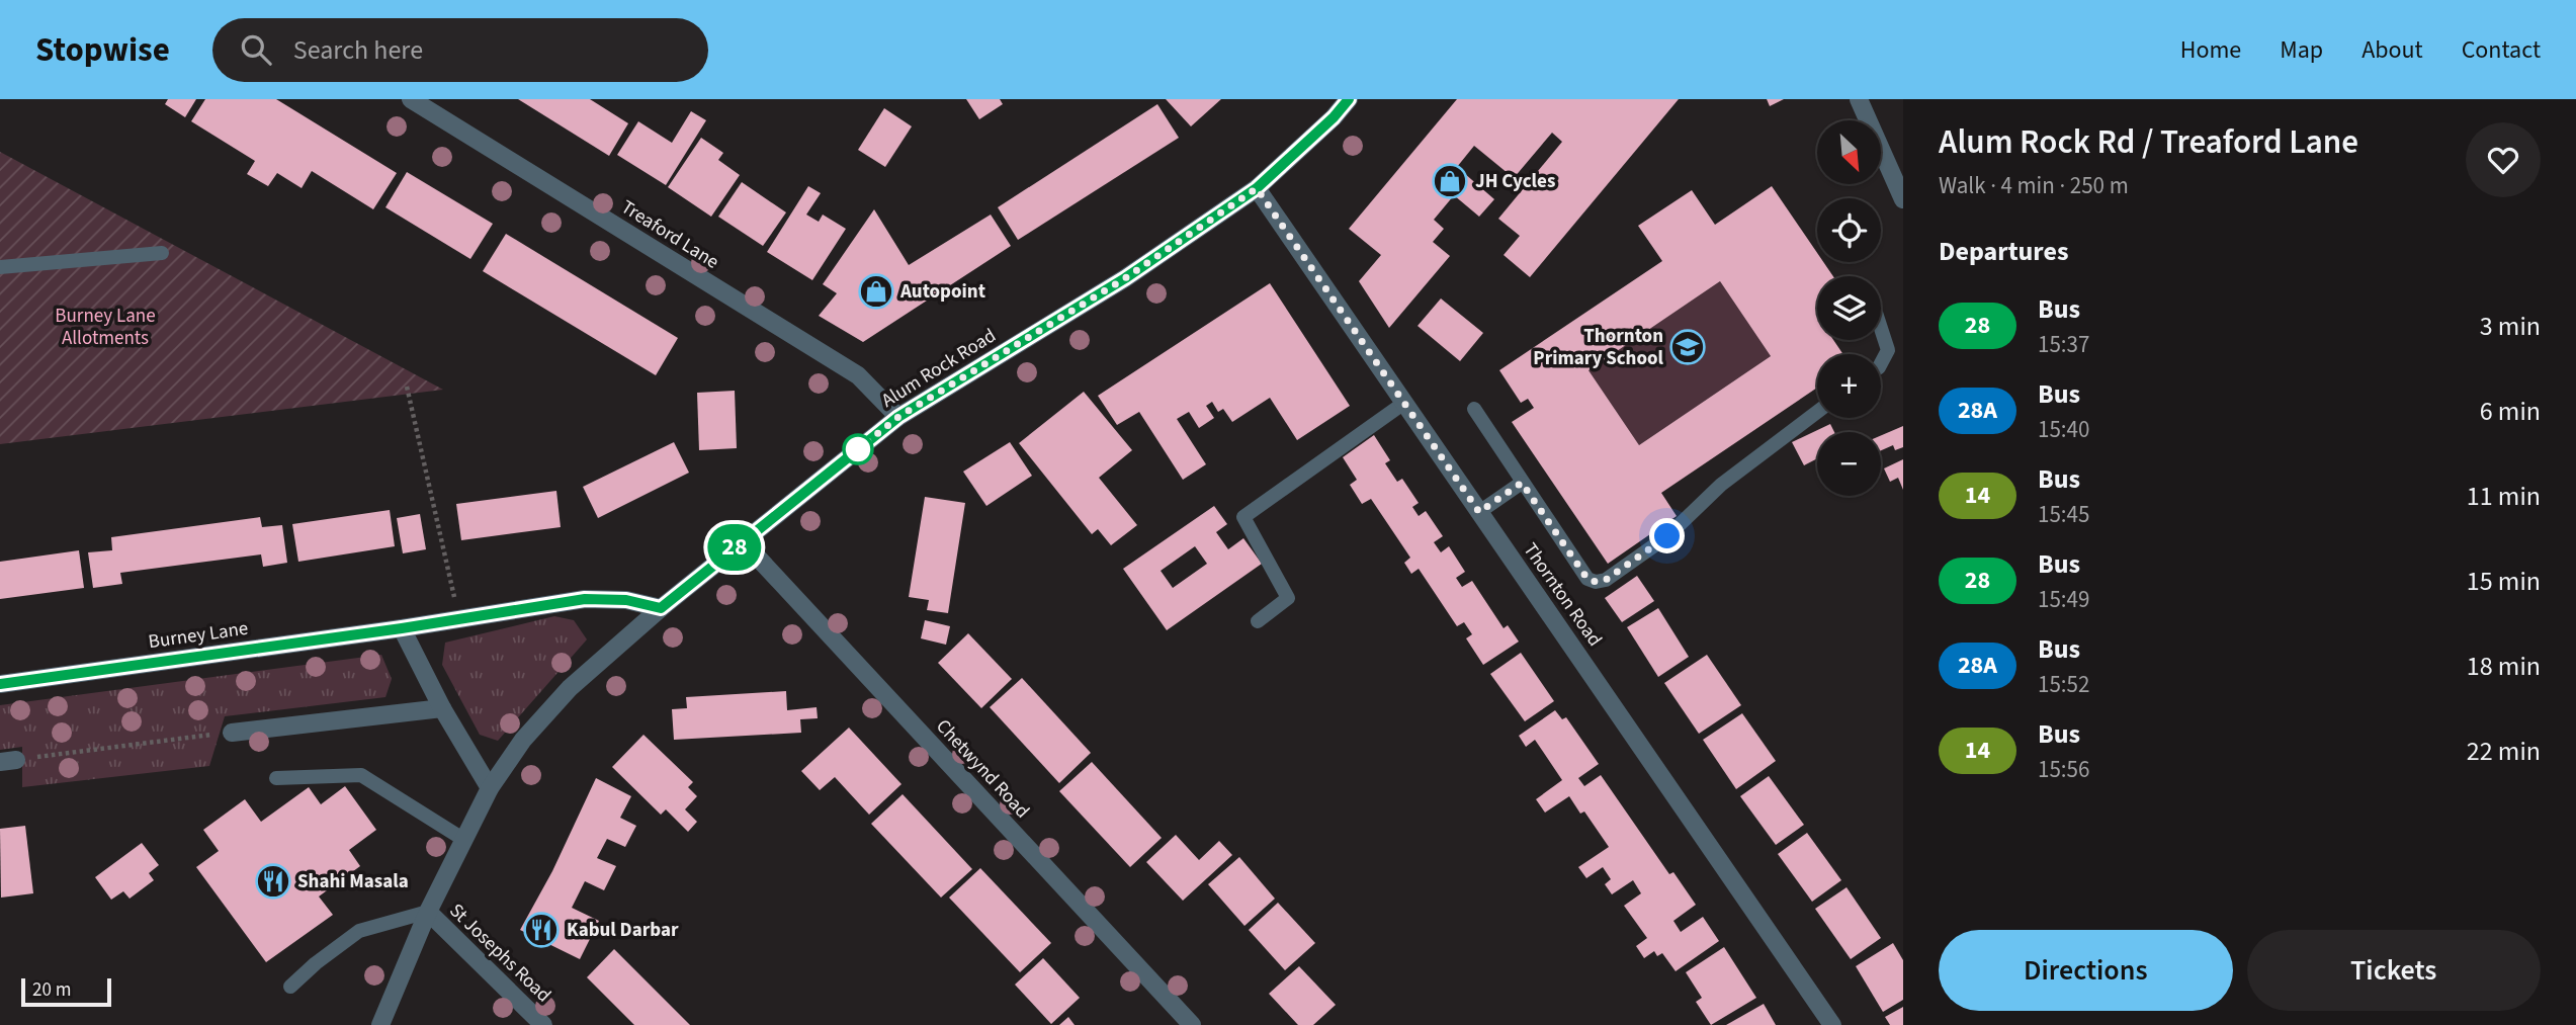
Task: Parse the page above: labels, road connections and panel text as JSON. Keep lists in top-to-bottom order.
{
  "streets": {
    "street": [
      "Treaford Lane",
      "Alum Rock Road",
      "Thornton Road",
      "Burney Lane",
      "Chetwynd Road",
      "St Josephs Road"
    ]
  },
  "crossings": [
    ["Treaford Lane", "Alum Rock Road"],
    ["Alum Rock Road", "Thornton Road"],
    ["Alum Rock Road", "Burney Lane"],
    ["Alum Rock Road", "Chetwynd Road"],
    ["Alum Rock Road", "St Josephs Road"]
  ],
  "parks": ["Burney Lane Allotments"],
  "places": {
    "shop": ["JH Cycles", "Autopoint"],
    "school or university": ["Thornton Primary School"],
    "restaurant": ["Shahi Masala", "Kabul Darbar"]
  },
  "lines": ["bus line 28"],
  "scale_bar": "20 m",
  "north": "bottom right",
  "page": {
    "header": "Stopwise",
    "search": "Search here",
    "nav": [
      "Home",
      "Map",
      "About",
      "Contact"
    ],
    "on_map": "28",
    "heading": [
      ["Alum Rock Rd / Treaford Lane", "Walk · 4 min · 250 m"],
      "Departures"
    ],
    "map_buttons": ["+", "−"],
    "list": [
      {
        "mark": "28",
        "name": "Bus",
        "note": "15:37",
        "value": "3 min"
      },
      {
        "mark": "28A",
        "name": "Bus",
        "note": "15:40",
        "value": "6 min"
      },
      {
        "mark": "14",
        "name": "Bus",
        "note": "15:45",
        "value": "11 min"
      },
      {
        "mark": "28",
        "name": "Bus",
        "note": "15:49",
        "value": "15 min"
      },
      {
        "mark": "28A",
        "name": "Bus",
        "note": "15:52",
        "value": "18 min"
      },
      {
        "mark": "14",
        "name": "Bus",
        "note": "15:56",
        "value": "22 min"
      }
    ],
    "buttons": ["Directions", "Tickets"],
    "scale": "20 m"
  }
}
